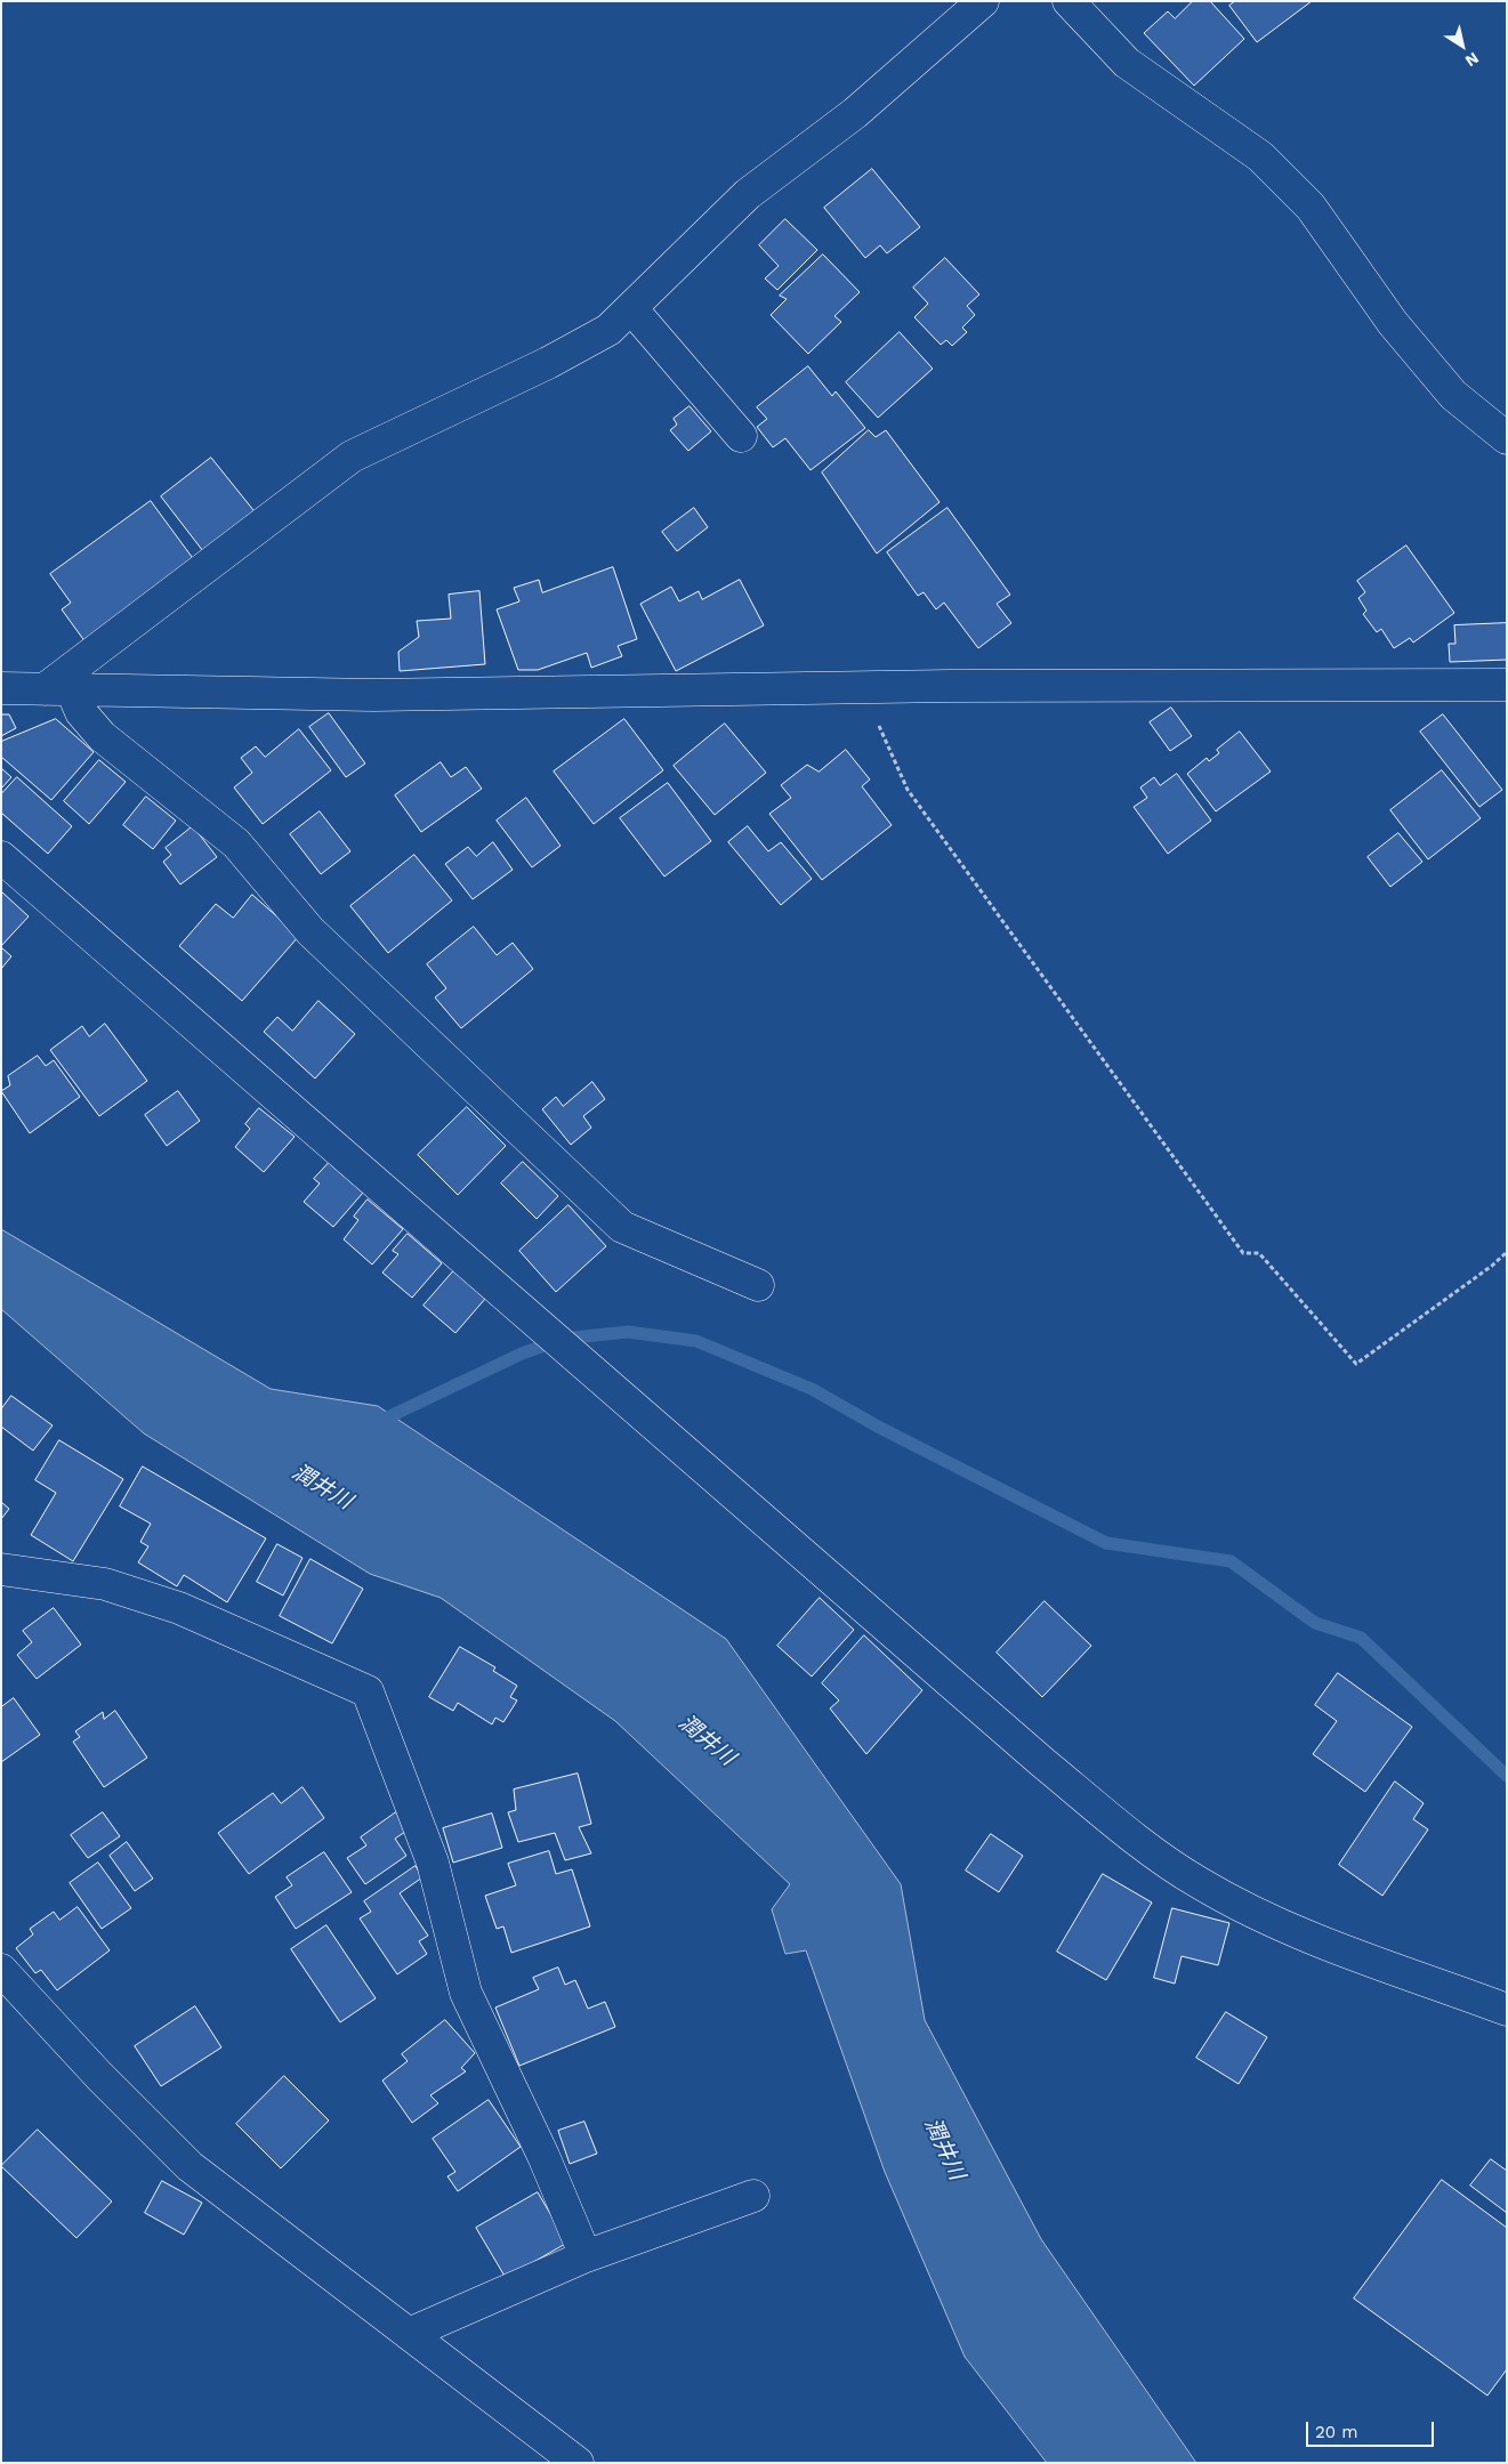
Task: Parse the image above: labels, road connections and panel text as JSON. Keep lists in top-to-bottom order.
{
  "water": ["潤井川"],
  "scale_bar": "20 m",
  "north": "bottom right"
}
